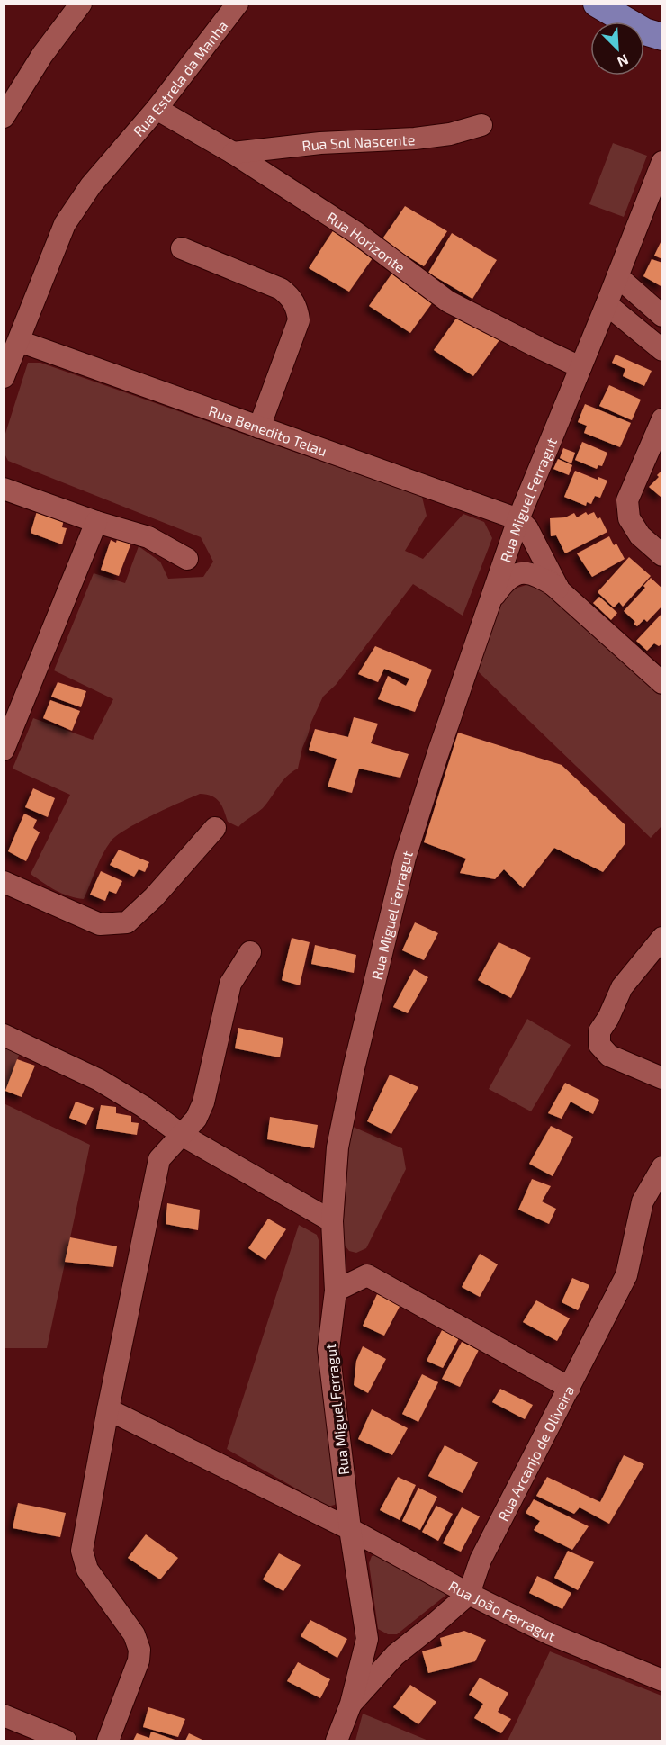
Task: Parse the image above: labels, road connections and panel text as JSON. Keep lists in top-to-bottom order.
{
  "streets": {
    "street": [
      "Rua Estrela da Manha",
      "Rua Sol Nascente",
      "Rua Horizonte",
      "Rua Benedito Telau",
      "Rua Miguel Ferragut",
      "Rua Arcanjo de Oliveira",
      "Rua João Ferragut"
    ]
  },
  "crossings": [
    ["Rua Estrela da Manha", "Rua Horizonte"],
    ["Rua Estrela da Manha", "Rua Benedito Telau"],
    ["Rua Sol Nascente", "Rua Horizonte"],
    ["Rua Horizonte", "Rua Miguel Ferragut"],
    ["Rua Benedito Telau", "Rua Miguel Ferragut"],
    ["Rua Miguel Ferragut", "Rua João Ferragut"],
    ["Rua Arcanjo de Oliveira", "Rua João Ferragut"]
  ],
  "north": "bottom right"
}
